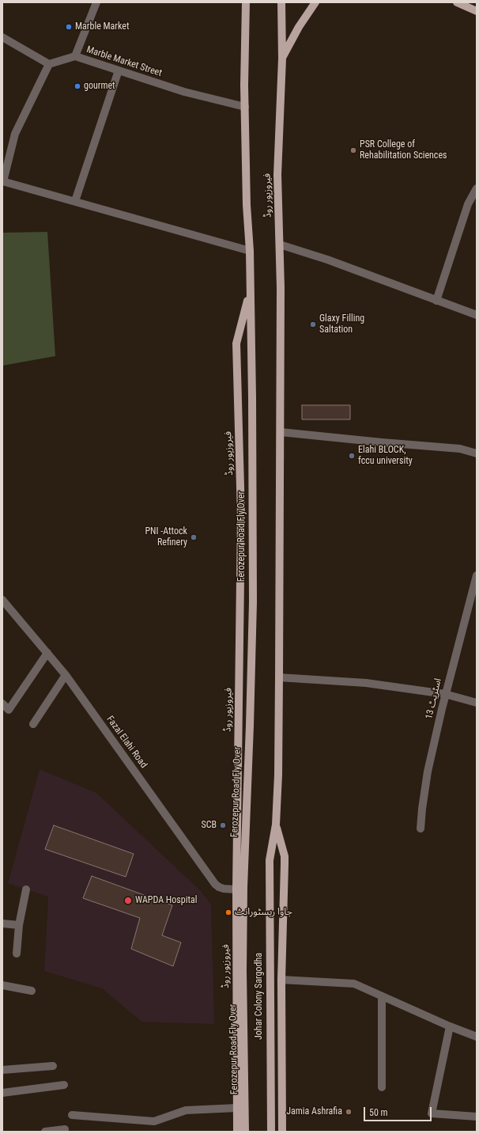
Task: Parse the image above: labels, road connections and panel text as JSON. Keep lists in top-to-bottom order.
{
  "streets": {
    "main road": ["فیروزپور روڈ", "Ferozepur Road Fly Over", "Johar Colony Sargodha"],
    "street": ["Marble Market Street", "اسٹریٹ 13", "Fazal Elahi Road"]
  },
  "crossings": [
    ["Marble Market Street", "فیروزپور روڈ"],
    ["فیروزپور روڈ", "Ferozepur Road Fly Over"],
    ["فیروزپور روڈ", "Fazal Elahi Road"],
    ["فیروزپور روڈ", "Johar Colony Sargodha"]
  ],
  "places": [
    "Marble Market",
    "gourmet",
    "PSR College of Rehabilitation Sciences",
    "Glaxy Filling Saltation",
    "Elahi BLOCK, fccu university",
    "PNI -Attock Refinery",
    "SCB",
    "WAPDA Hospital",
    "جاوا ریسٹورانٹ",
    "Jamia Ashrafia"
  ],
  "scale_bar": "50 m"
}
